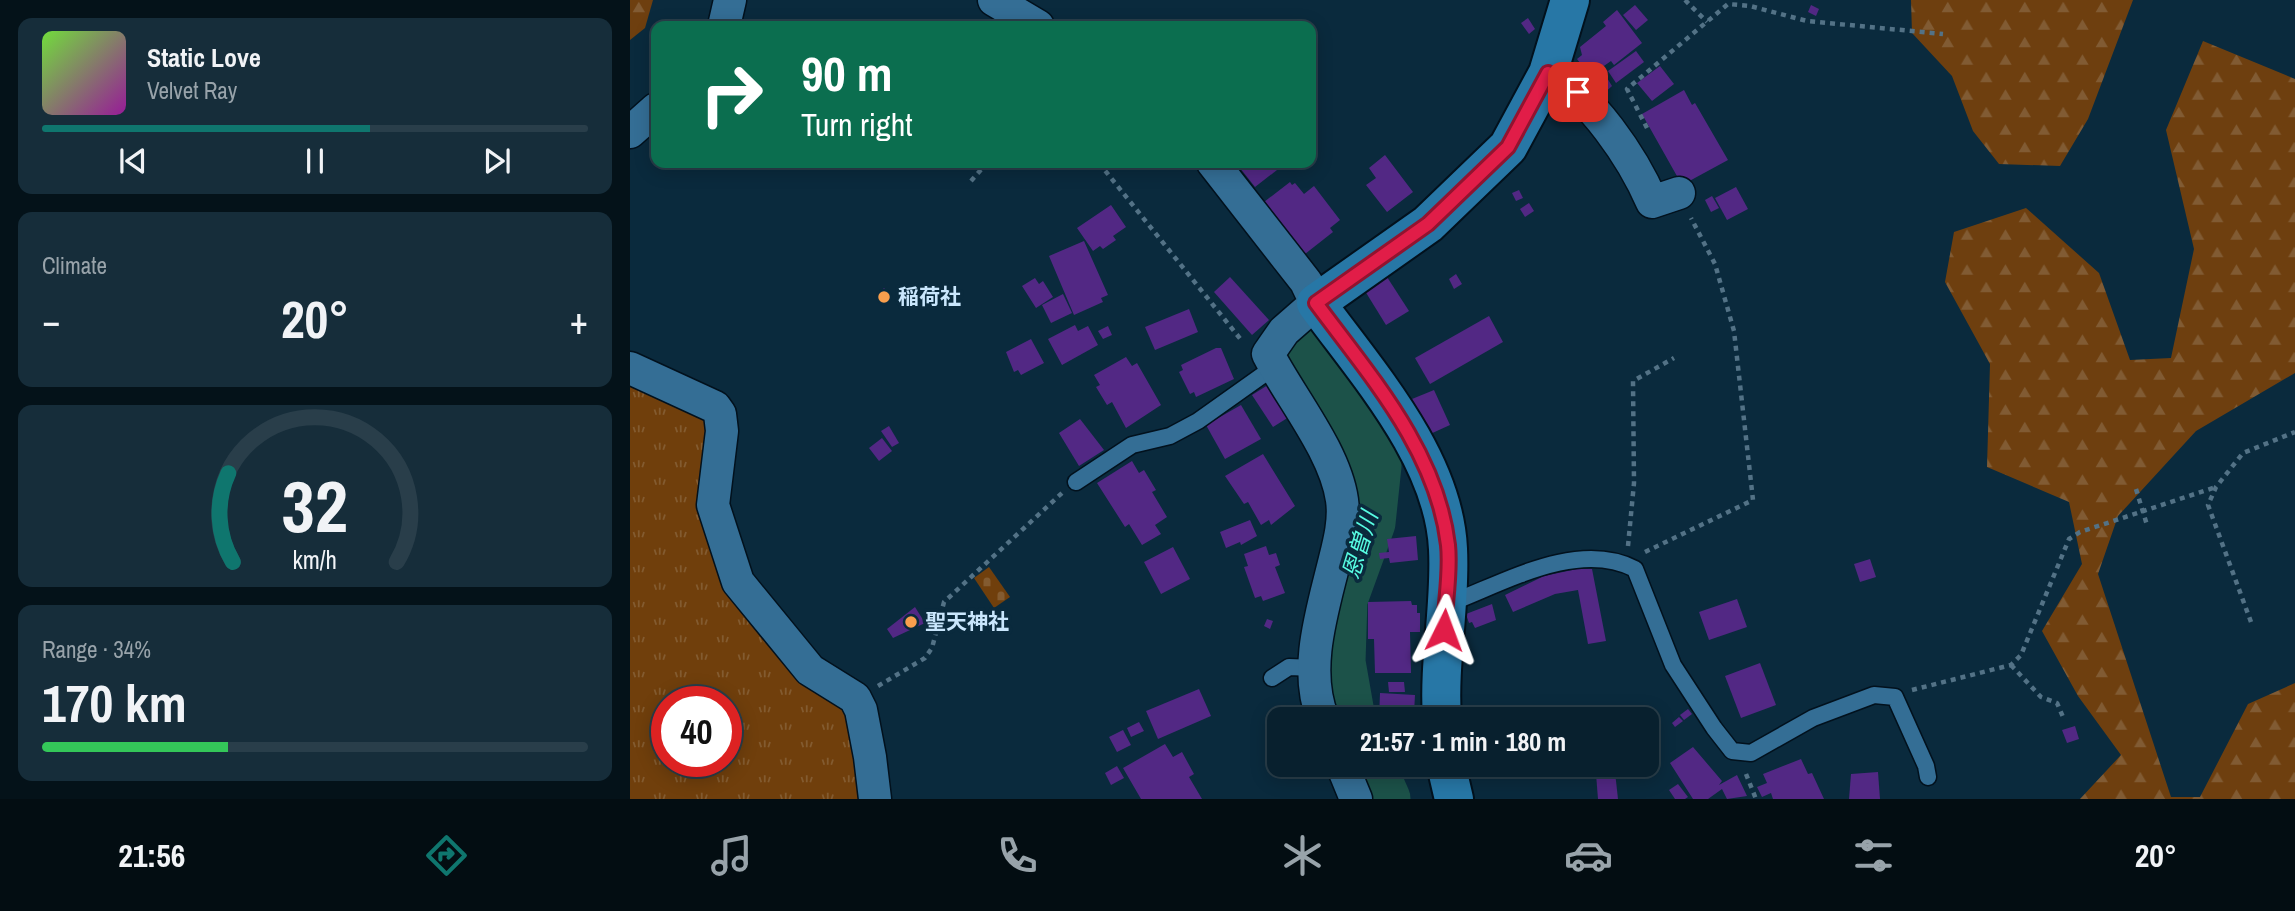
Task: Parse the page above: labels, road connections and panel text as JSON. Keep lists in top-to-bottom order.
{
  "water": ["恩曽川"],
  "places": ["稲荷社", "聖天神社"],
  "page": {
    "turn": ["90 m", "Turn right"],
    "song": ["Static Love", "Velvet Ray"],
    "tile": [
      "Climate",
      ["Range · 34%", "170 km"]
    ],
    "heat": ["−", "20°", "+"],
    "limit": "40",
    "trip": "21:57 · 1 min · 180 m",
    "tabs": ["21:56", "20°"],
    "gauge": ["32", "km/h"]
  }
}
